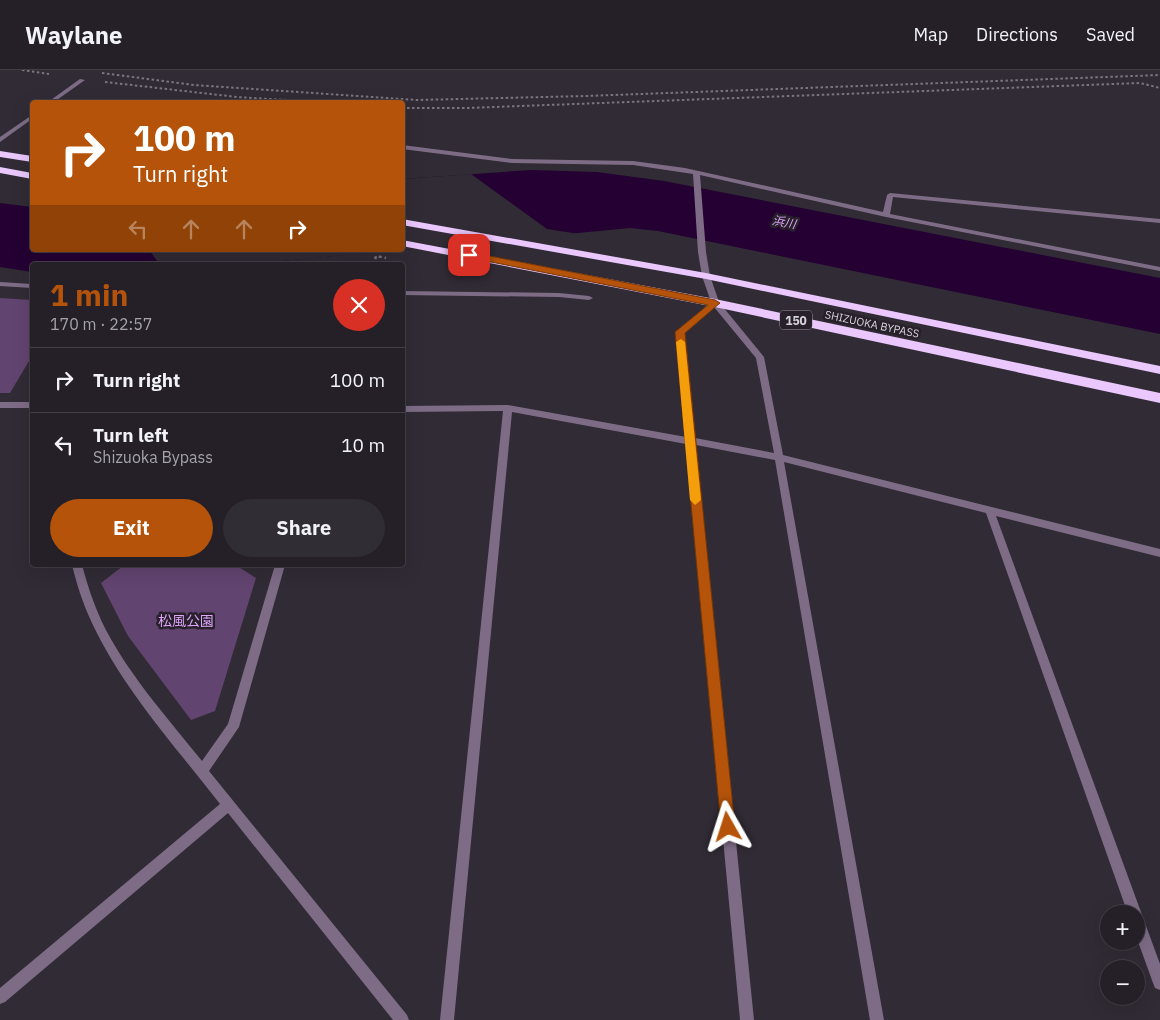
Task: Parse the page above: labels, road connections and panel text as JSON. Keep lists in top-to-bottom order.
{
  "streets": {
    "highway": ["150", "SHIZUOKA BYPASS"]
  },
  "water": ["浜川"],
  "parks": ["松風公園"],
  "page": {
    "header": "Waylane",
    "nav": ["Map", "Directions", "Saved"],
    "turn": ["100 m", "Turn right"],
    "heading": ["1 min", "170 m · 22:57"],
    "list": [
      {
        "name": "Turn right",
        "value": "100 m"
      },
      {
        "name": "Turn left",
        "note": "Shizuoka Bypass",
        "value": "10 m"
      }
    ],
    "buttons": ["Exit", "Share"],
    "map_buttons": ["+", "−"]
  }
}
